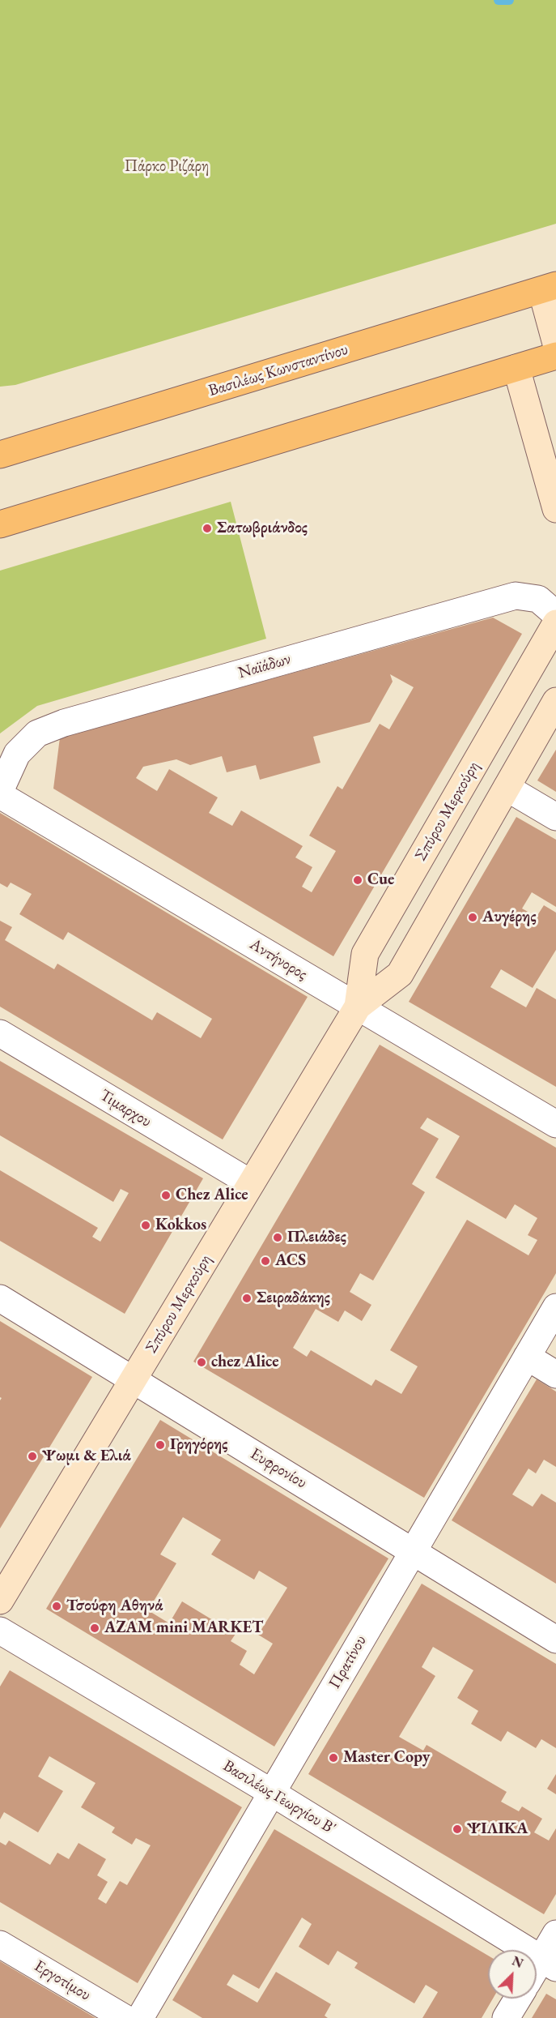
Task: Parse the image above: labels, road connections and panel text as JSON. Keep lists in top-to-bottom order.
{
  "streets": {
    "main road": ["Βασιλέως Κωνσταντίνου", "Σπύρου Μερκούρη"],
    "street": [
      "Ναϊάδων",
      "Αντήνορος",
      "Τιμαρχου",
      "Ευφρονίου",
      "Πρατίνου",
      "Βασιλέως Γεωργίου Β'",
      "Εργοτίμου"
    ]
  },
  "crossings": [
    ["Σπύρου Μερκούρη", "Αντήνορος"],
    ["Σπύρου Μερκούρη", "Τιμαρχου"],
    ["Σπύρου Μερκούρη", "Ευφρονίου"],
    ["Ευφρονίου", "Πρατίνου"],
    ["Πρατίνου", "Βασιλέως Γεωργίου Β'"]
  ],
  "parks": ["Πάρκο Ριζάρη"],
  "places": [
    "Σατωβριάνδος",
    "Cue",
    "Αυγέρης",
    "Chez Alice",
    "Kokkos",
    "Πλειάδες",
    "ACS",
    "Σειραδάκης",
    "chez Alice",
    "Γρηγόρης",
    "Ψωμι & Ελιά",
    "Τσούφη Αθηνά",
    "AZAM mini MARKET",
    "Master Copy",
    "ΨΙΛΙΚΑ"
  ],
  "north": "top right"
}
